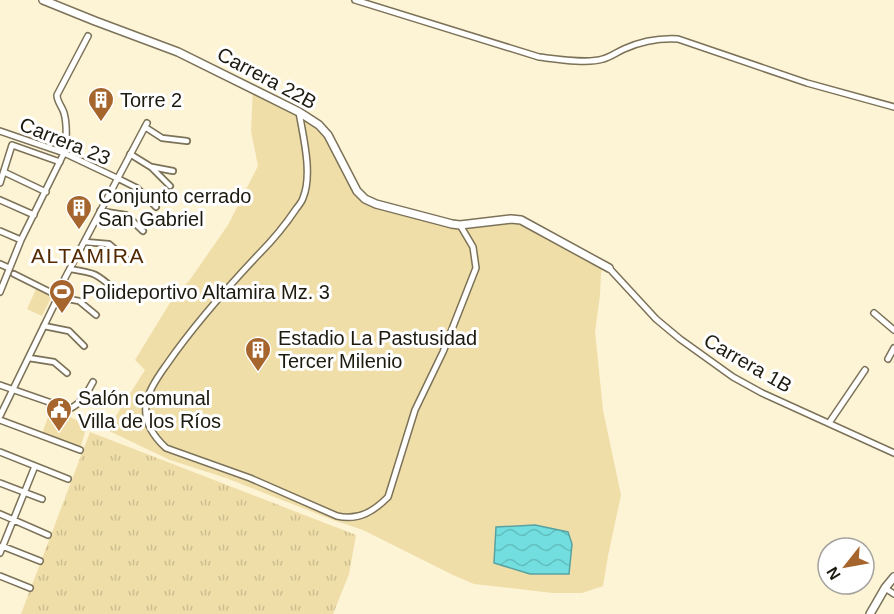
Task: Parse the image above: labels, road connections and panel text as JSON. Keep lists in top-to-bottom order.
{
  "streets": {
    "street": ["Carrera 22B", "Carrera 23", "Carrera 1B"]
  },
  "crossings": [
    ["Carrera 22B", "Carrera 1B"]
  ],
  "districts": ["ALTAMIRA"],
  "places": {
    "building": ["Torre 2", "Conjunto cerrado San Gabriel", "Estadio La Pastusidad Tercer Milenio"],
    "sports": ["Polideportivo Altamira Mz. 3"],
    "public building": ["Salón comunal Villa de los Ríos"]
  },
  "north": "bottom left"
}
